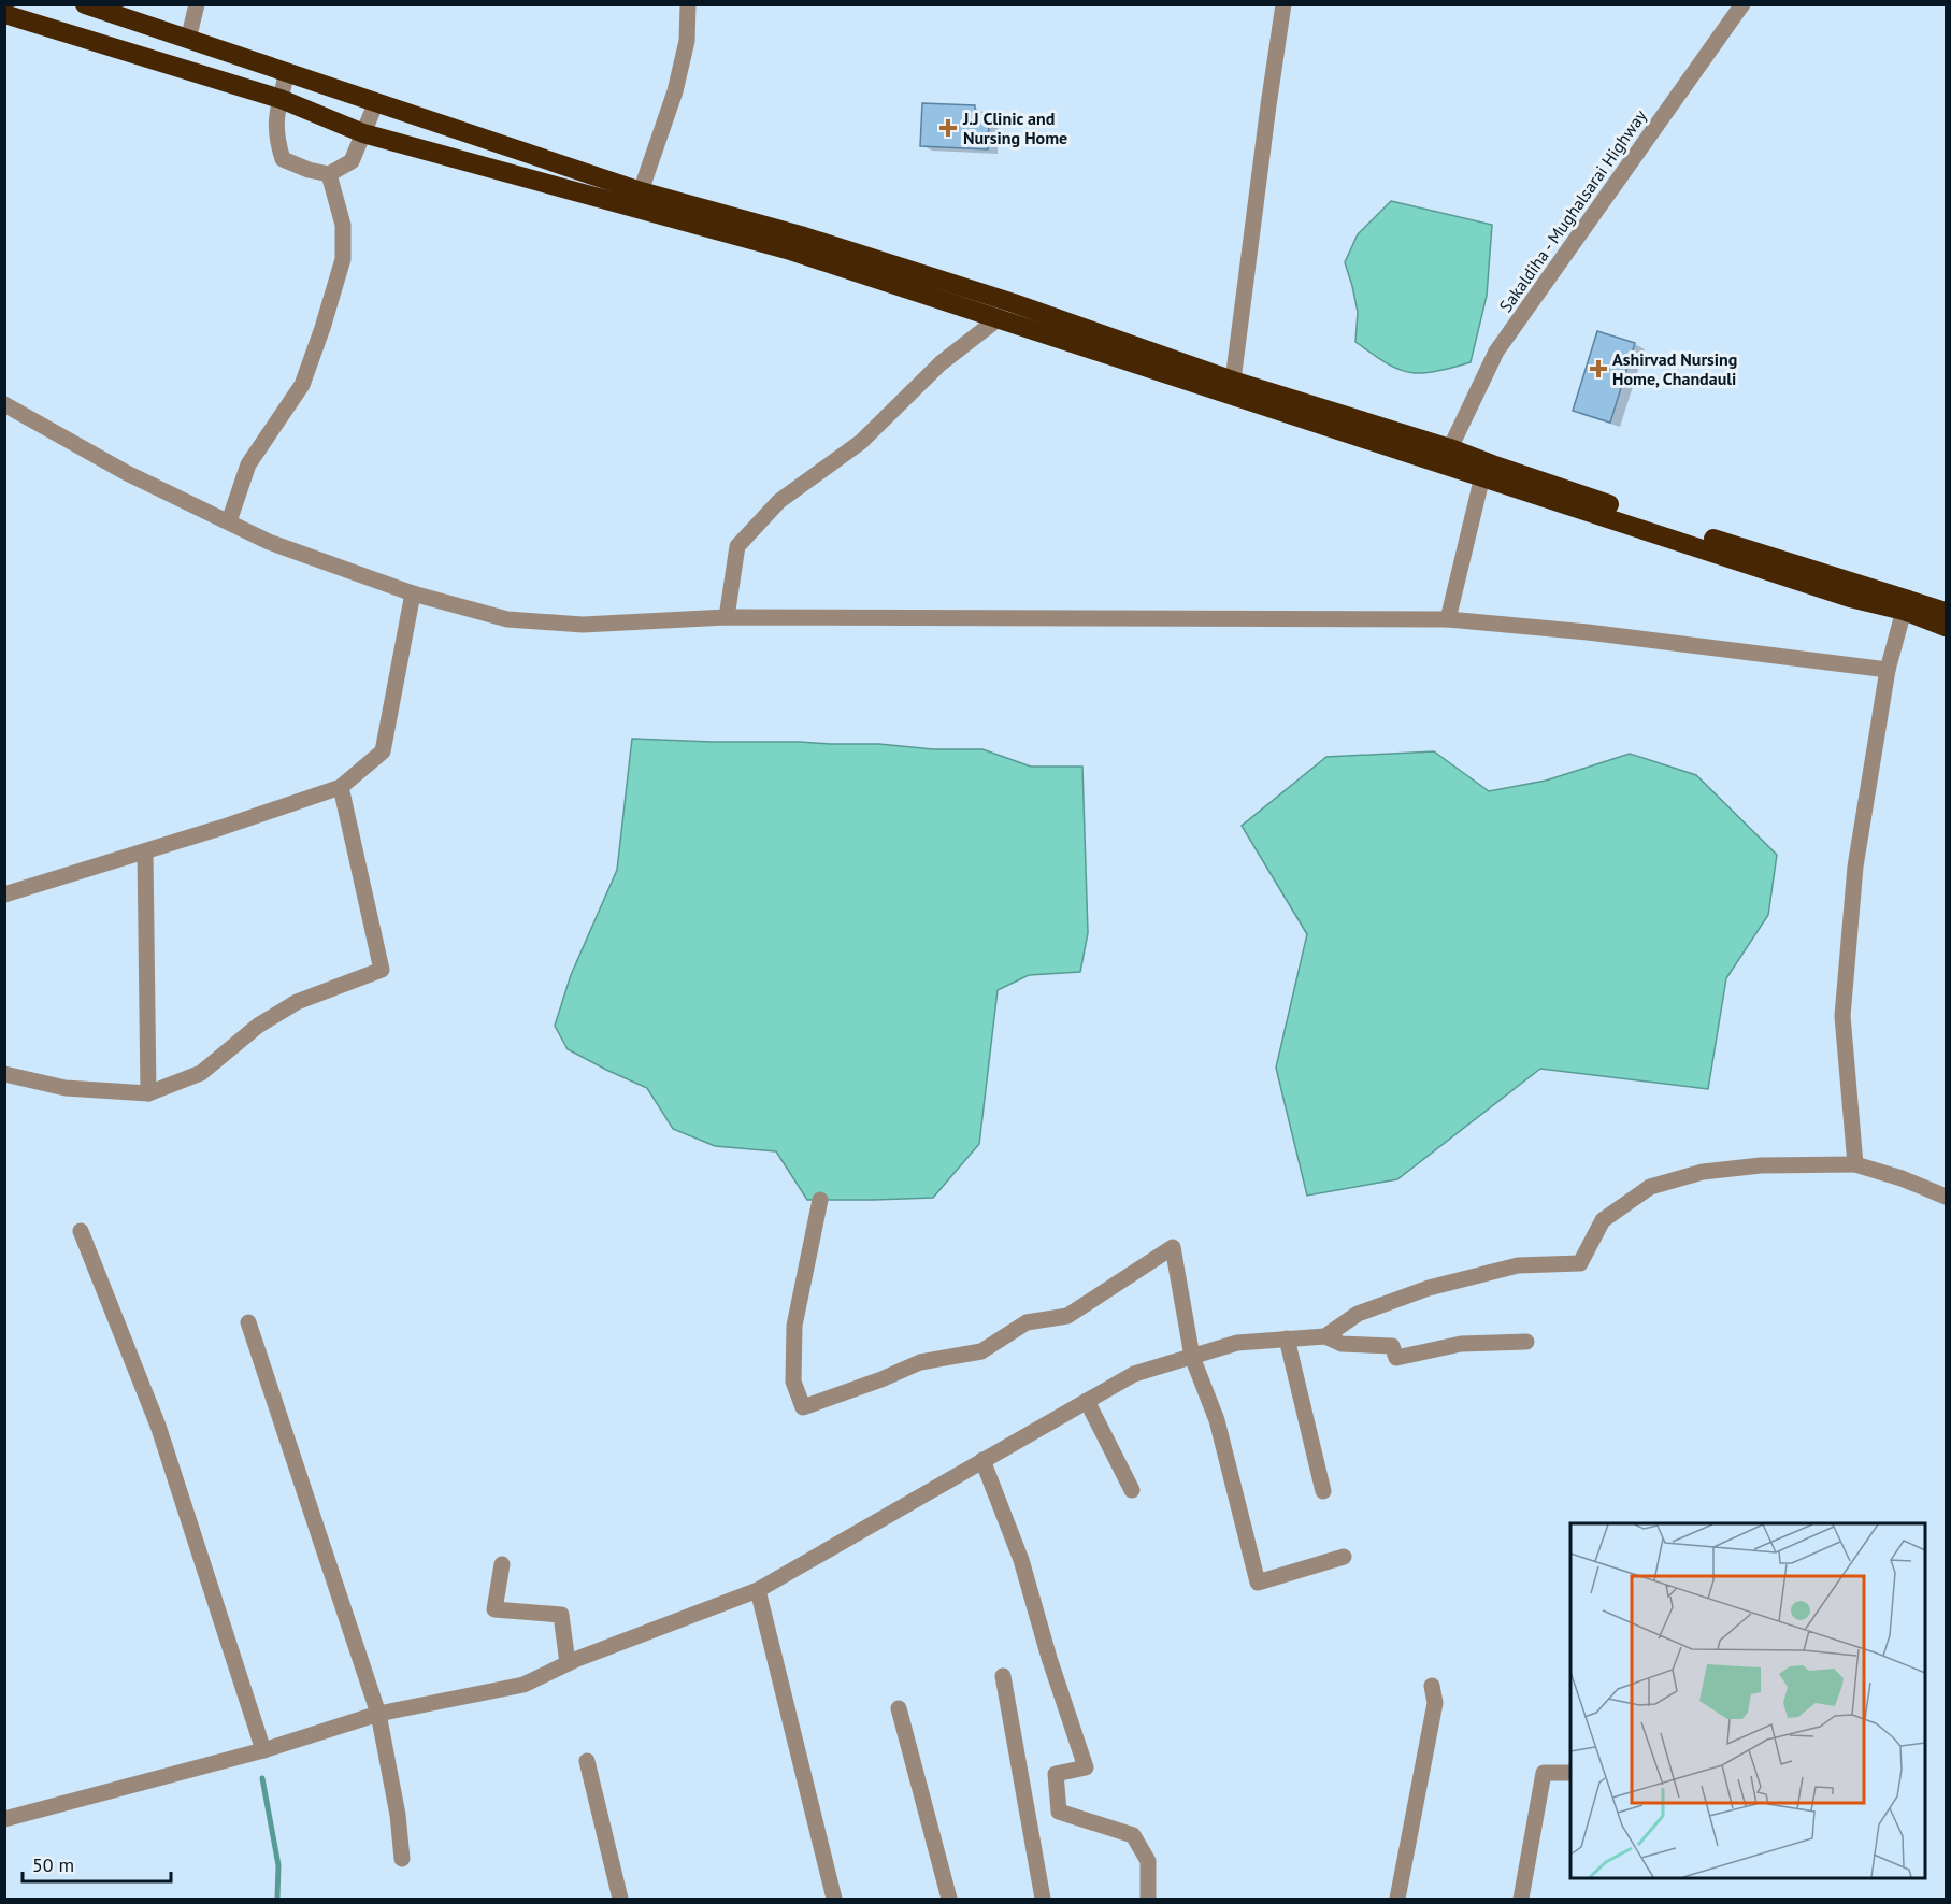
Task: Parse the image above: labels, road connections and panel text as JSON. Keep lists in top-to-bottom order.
{
  "streets": {
    "street": ["Sakaldiha - Mughalsarai Highway"]
  },
  "places": {
    "health": ["J.J Clinic and Nursing Home", "Ashirvad Nursing Home, Chandauli"]
  },
  "scale_bar": "50 m"
}
